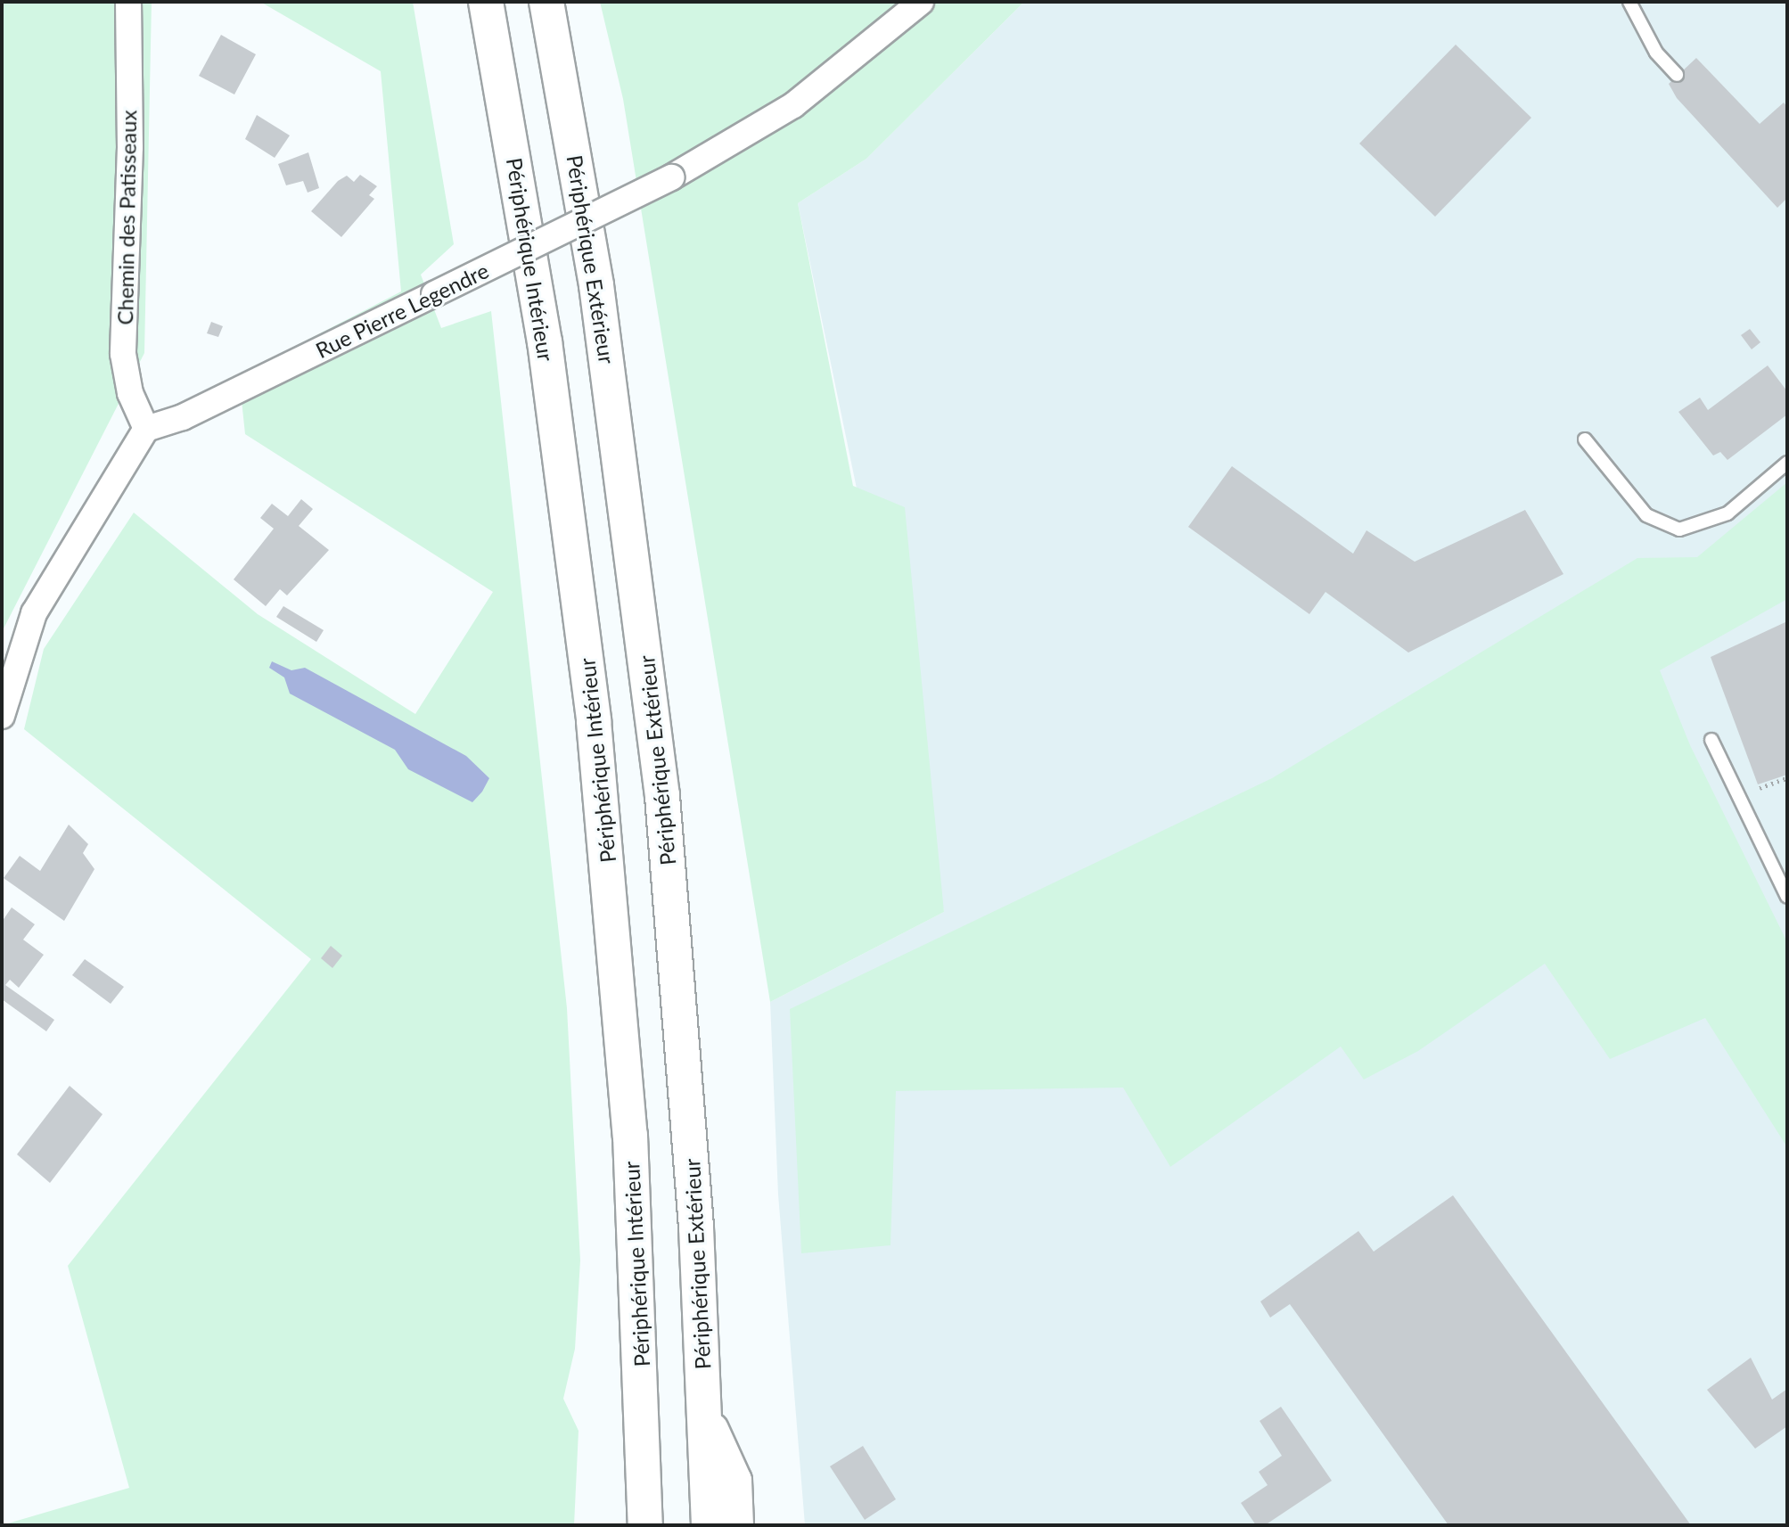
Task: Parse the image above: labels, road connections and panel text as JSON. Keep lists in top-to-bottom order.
{
  "streets": {
    "highway": ["Périphérique Intérieur", "Périphérique Extérieur"],
    "street": ["Chemin des Patisseaux", "Rue Pierre Legendre"]
  },
  "crossings": [
    ["Chemin des Patisseaux", "Rue Pierre Legendre"]
  ]
}
